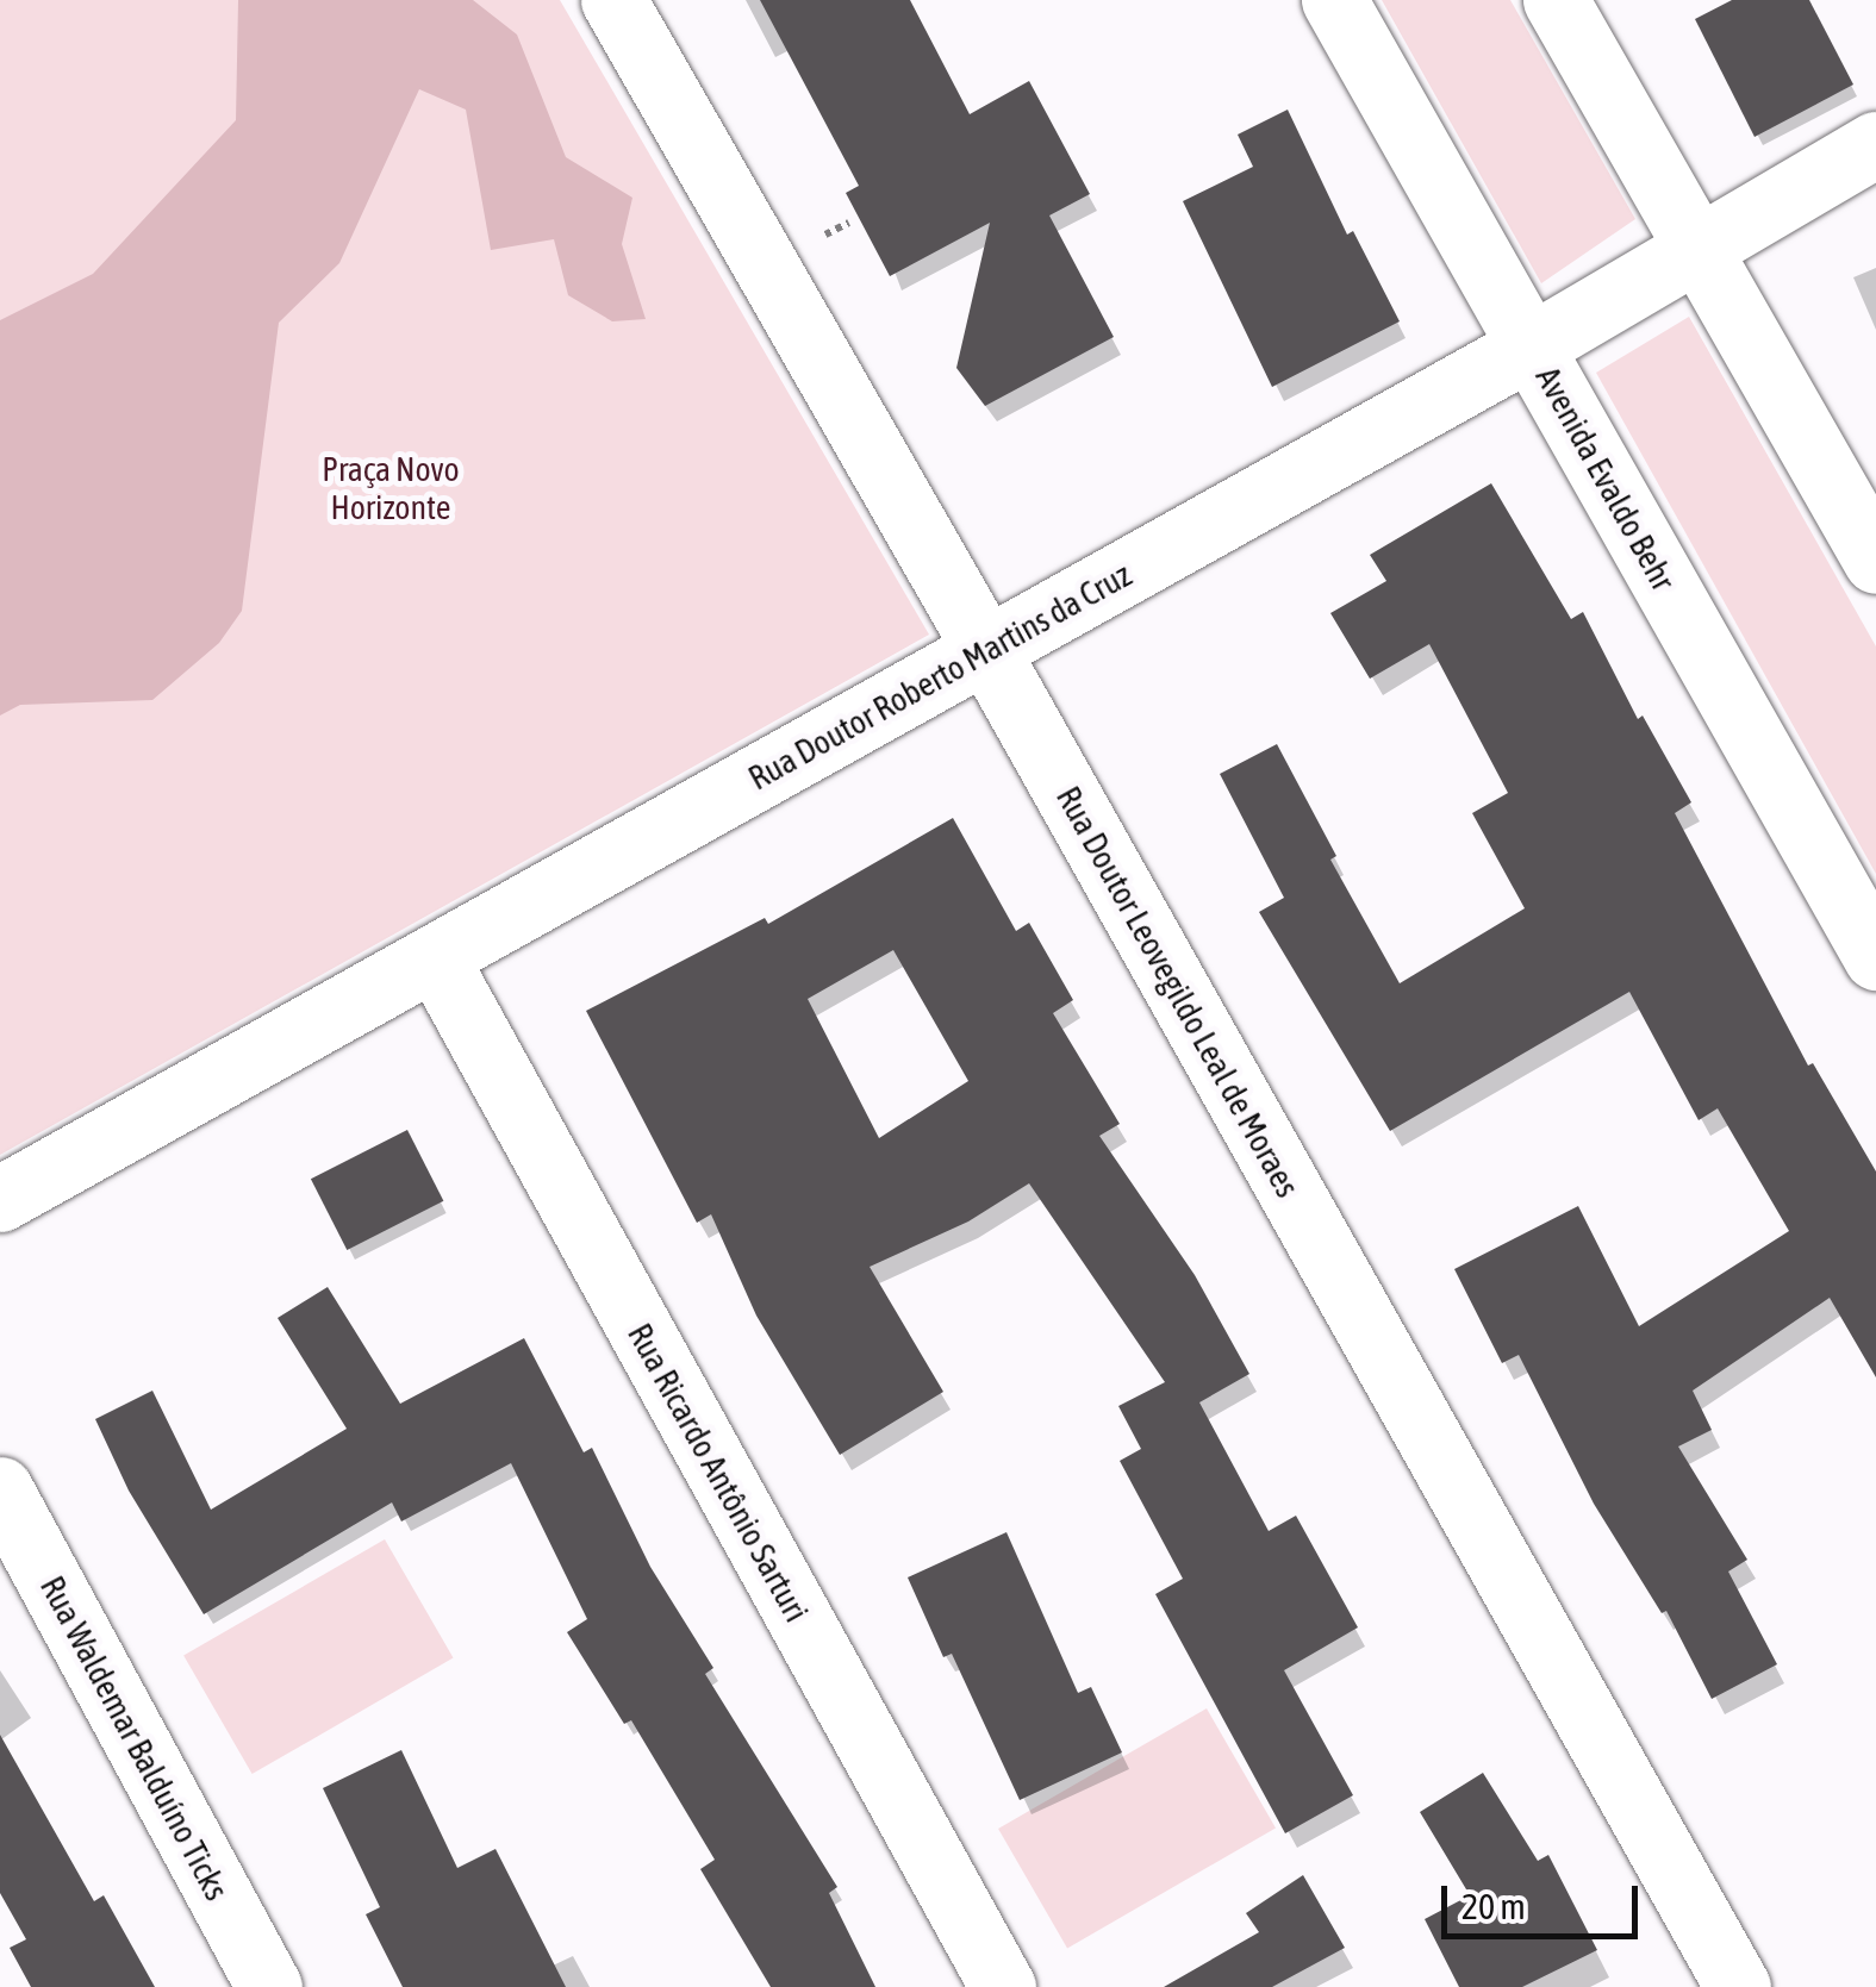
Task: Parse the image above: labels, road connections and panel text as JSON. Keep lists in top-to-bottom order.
{
  "streets": {
    "street": [
      "Avenida Evaldo Behr",
      "Rua Doutor Roberto Martins da Cruz",
      "Rua Doutor Leovegildo Leal de Moraes",
      "Rua Ricardo Antônio Sarturi",
      "Rua Waldemar Balduíno Ticks"
    ]
  },
  "crossings": [
    ["Avenida Evaldo Behr", "Rua Doutor Roberto Martins da Cruz"],
    ["Rua Doutor Roberto Martins da Cruz", "Rua Doutor Leovegildo Leal de Moraes"],
    ["Rua Doutor Roberto Martins da Cruz", "Rua Ricardo Antônio Sarturi"]
  ],
  "parks": ["Praça Novo Horizonte"],
  "scale_bar": "20 m"
}
